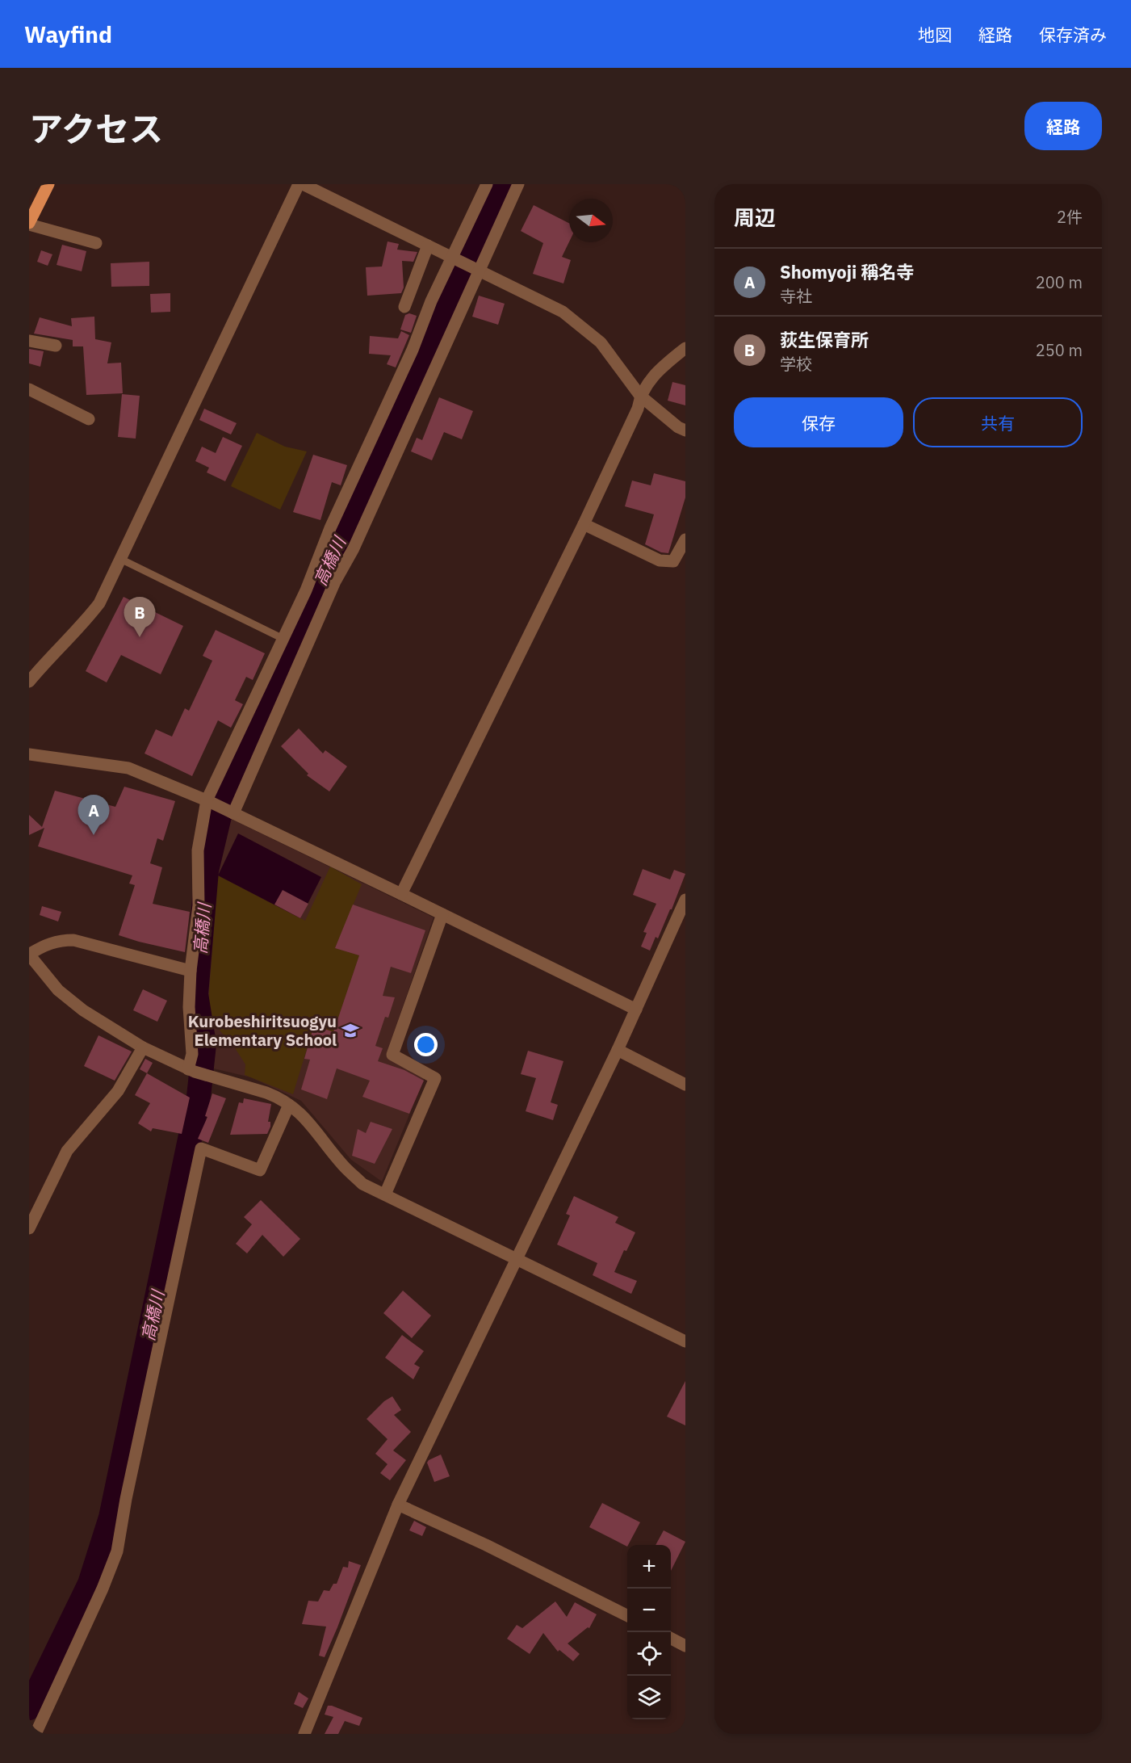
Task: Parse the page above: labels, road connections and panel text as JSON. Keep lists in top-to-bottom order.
{
  "water": ["高橋川"],
  "places": {
    "school or university": ["Kurobeshiritsuogyu Elementary School"]
  },
  "north": "right",
  "page": {
    "header": "Wayfind",
    "nav": ["地図", "経路", "保存済み"],
    "title": "アクセス",
    "buttons": [
      "経路",
      ["保存", "共有"]
    ],
    "heading": ["周辺", "2件"],
    "list": [
      {
        "mark": "A",
        "name": "Shomyoji 稱名寺",
        "note": "寺社",
        "value": "200 m"
      },
      {
        "mark": "B",
        "name": "荻生保育所",
        "note": "学校",
        "value": "250 m"
      }
    ],
    "pins": ["B", "A"],
    "map_buttons": ["+", "−"]
  }
}
